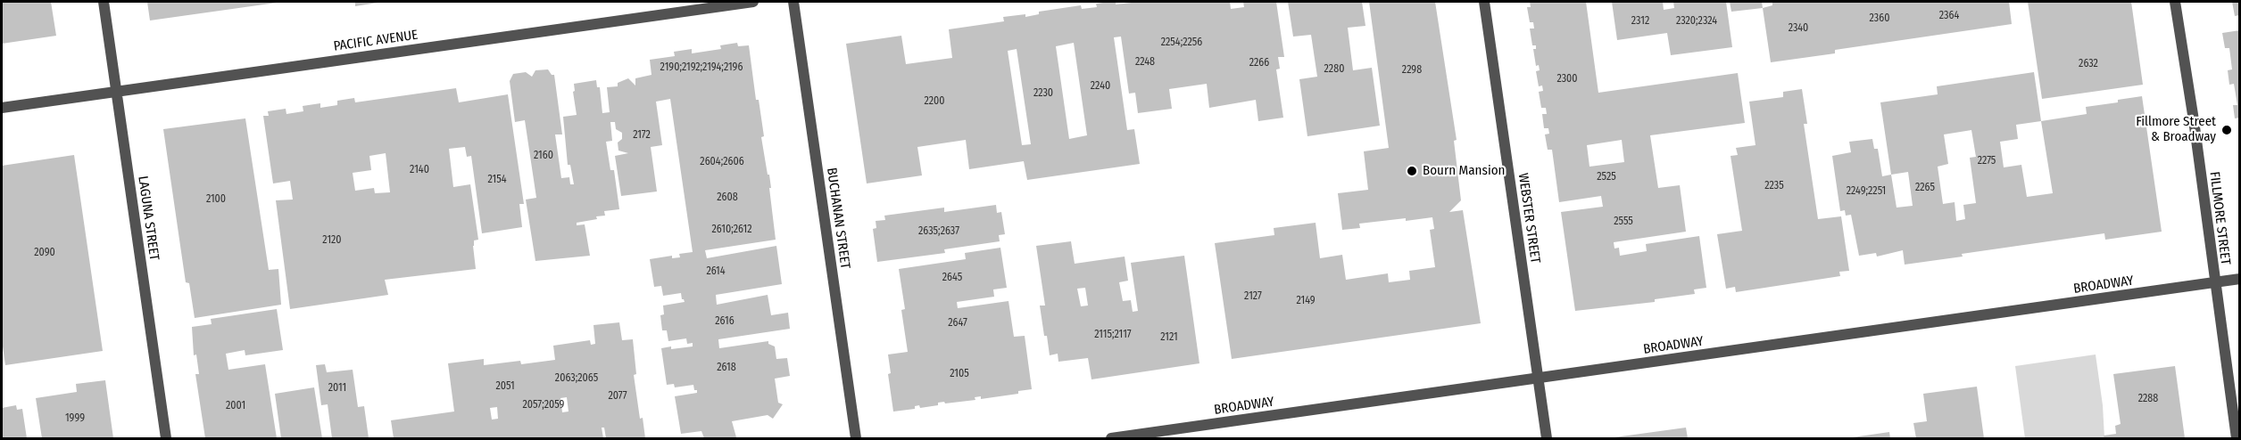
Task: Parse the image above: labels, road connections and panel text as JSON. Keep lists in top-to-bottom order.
{
  "streets": {
    "street": [
      "PACIFIC AVENUE",
      "LAGUNA STREET",
      "BUCHANAN STREET",
      "WEBSTER STREET",
      "FILLMORE STREET",
      "BROADWAY"
    ]
  },
  "crossings": [
    ["PACIFIC AVENUE", "LAGUNA STREET"],
    ["WEBSTER STREET", "BROADWAY"],
    ["FILLMORE STREET", "BROADWAY"]
  ],
  "places": ["Fillmore Street & Broadway", "Bourn Mansion"],
  "house_numbers": [
    "2364",
    "2360",
    "2312",
    "2320;2324",
    "2340",
    "2254;2256",
    "2248",
    "2266",
    "2632",
    "2190;2192;2194;2196",
    "2280",
    "2298",
    "2300",
    "2240",
    "2230",
    "2200",
    "2172",
    "2160",
    "2275",
    "2604;2606",
    "2140",
    "2525",
    "2154",
    "2235",
    "2265",
    "2249;2251",
    "2608",
    "2100",
    "2555",
    "2610;2612",
    "2635;2637",
    "2120",
    "2090",
    "2614",
    "2645",
    "2127",
    "2149",
    "2616",
    "2647",
    "2115;2117",
    "2121",
    "2618",
    "2105",
    "2063;2065",
    "2051",
    "2011",
    "2077",
    "2288",
    "2057;2059",
    "2001",
    "1999"
  ]
}
